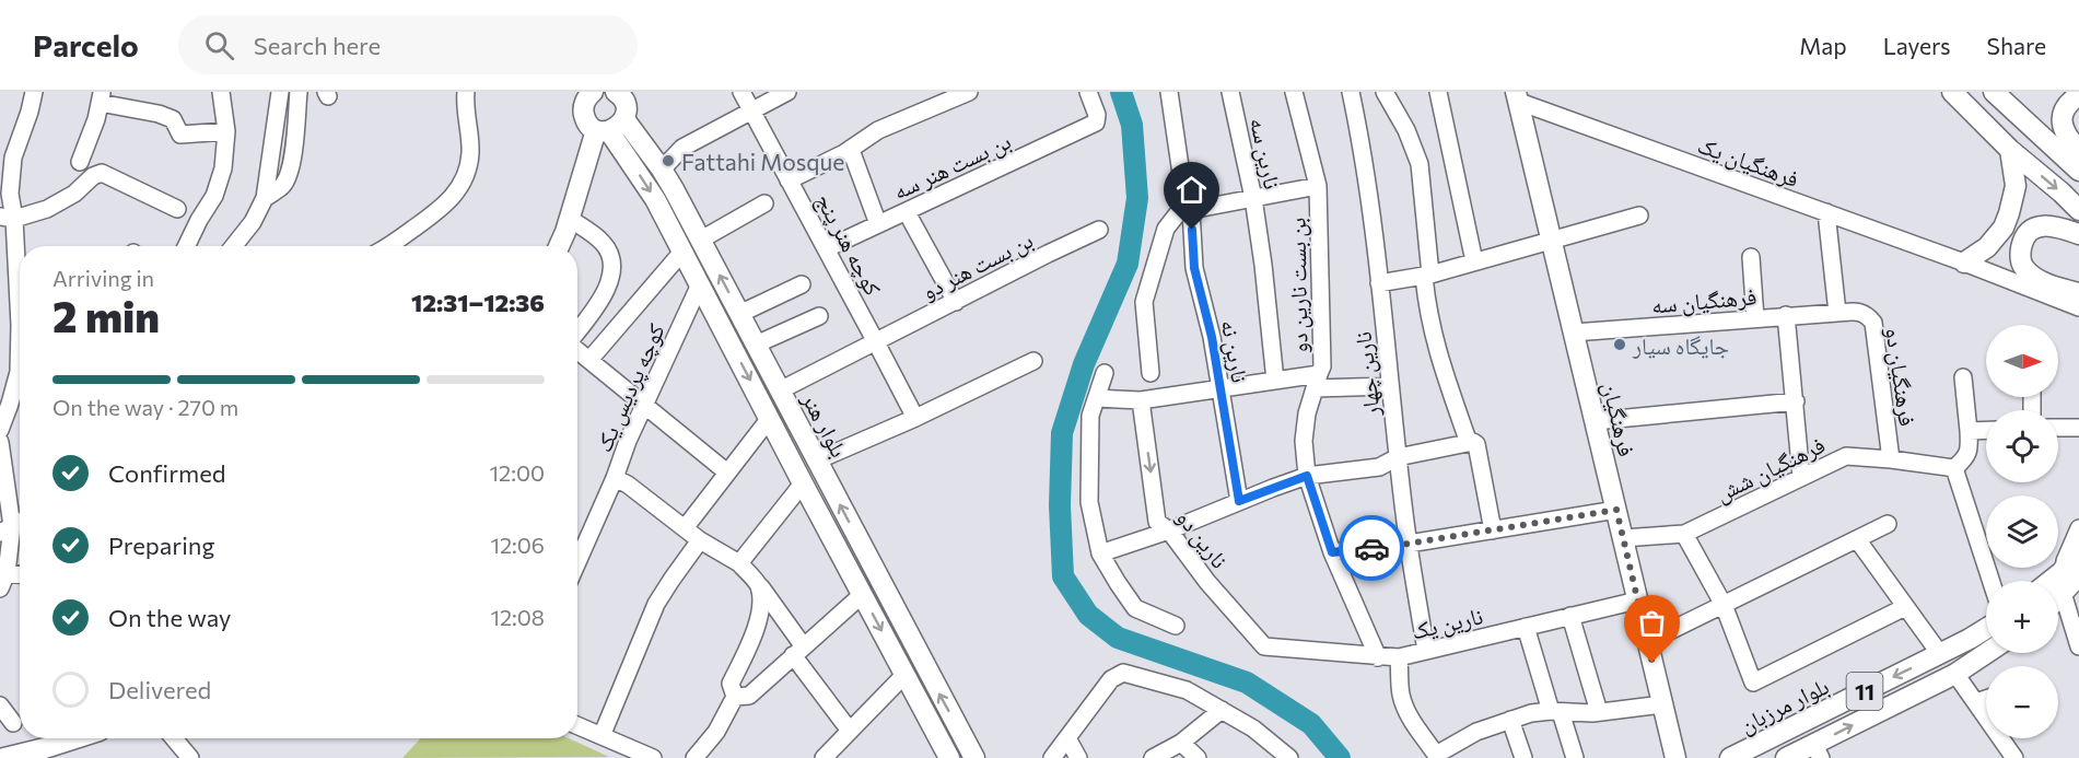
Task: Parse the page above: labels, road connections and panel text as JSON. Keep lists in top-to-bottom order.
{
  "streets": {
    "main road": [
      "فرهنگیان",
      "بلوار هنر",
      "11",
      "بلوار مرزبان"
    ],
    "street": [
      "نارین سه",
      "فرهنگیان یک",
      "بن بست هنر سه",
      "کوچه هنر پنج",
      "بن بست هنر دو",
      "بن بست نارین دو",
      "فرهنگیان سه",
      "نارین نه",
      "نارین چهار",
      "فرهنگیان دو",
      "کوچه پردیس یک",
      "فرهنگیان شش",
      "نارین دو",
      "نارین یک"
    ]
  },
  "crossings": [
    ["نارین سه", "بن بست نارین دو"],
    ["فرهنگیان یک", "فرهنگیان"],
    ["بن بست هنر سه", "کوچه هنر پنج"],
    ["کوچه هنر پنج", "بن بست هنر دو"],
    ["بن بست هنر دو", "بلوار هنر"],
    ["بن بست نارین دو", "نارین نه"],
    ["بن بست نارین دو", "نارین دو"],
    ["فرهنگیان سه", "فرهنگیان دو"],
    ["فرهنگیان سه", "فرهنگیان"],
    ["نارین چهار", "نارین یک"],
    ["فرهنگیان دو", "فرهنگیان شش"],
    ["کوچه پردیس یک", "بلوار هنر"],
    ["فرهنگیان", "فرهنگیان شش"],
    ["فرهنگیان", "نارین یک"],
    ["نارین دو", "نارین یک"]
  ],
  "places": ["Fattahi Mosque", "جایگاه سیار"],
  "north": "right",
  "page": {
    "header": "Parcelo",
    "search": "Search here",
    "nav": ["Map", "Layers", "Share"],
    "heading": ["2 min", "Arriving in", "12:31–12:36"],
    "map_buttons": ["+", "−"],
    "bar": "On the way · 270 m",
    "list": [
      ["Confirmed", "12:00"],
      ["Preparing", "12:06"],
      ["On the way", "12:08"],
      "Delivered"
    ]
  }
}
